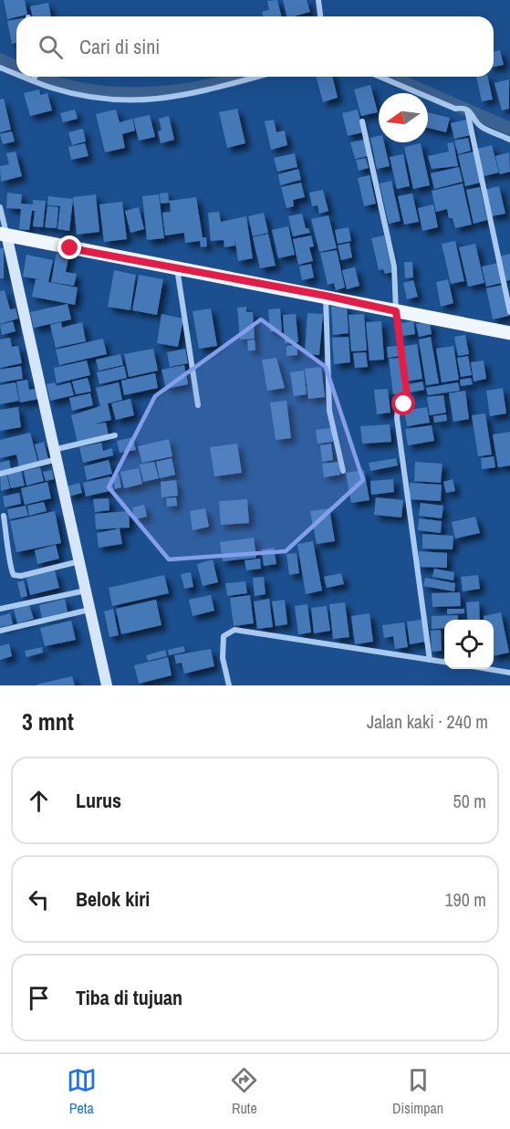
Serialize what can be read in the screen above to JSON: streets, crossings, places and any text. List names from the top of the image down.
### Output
{
  "north": "left",
  "page": {
    "search": "Cari di sini",
    "heading": ["3 mnt", "Jalan kaki · 240 m"],
    "list": [
      ["Lurus", "50 m"],
      ["Belok kiri", "190 m"],
      "Tiba di tujuan"
    ],
    "nav": ["Peta", "Rute", "Disimpan"]
  }
}
